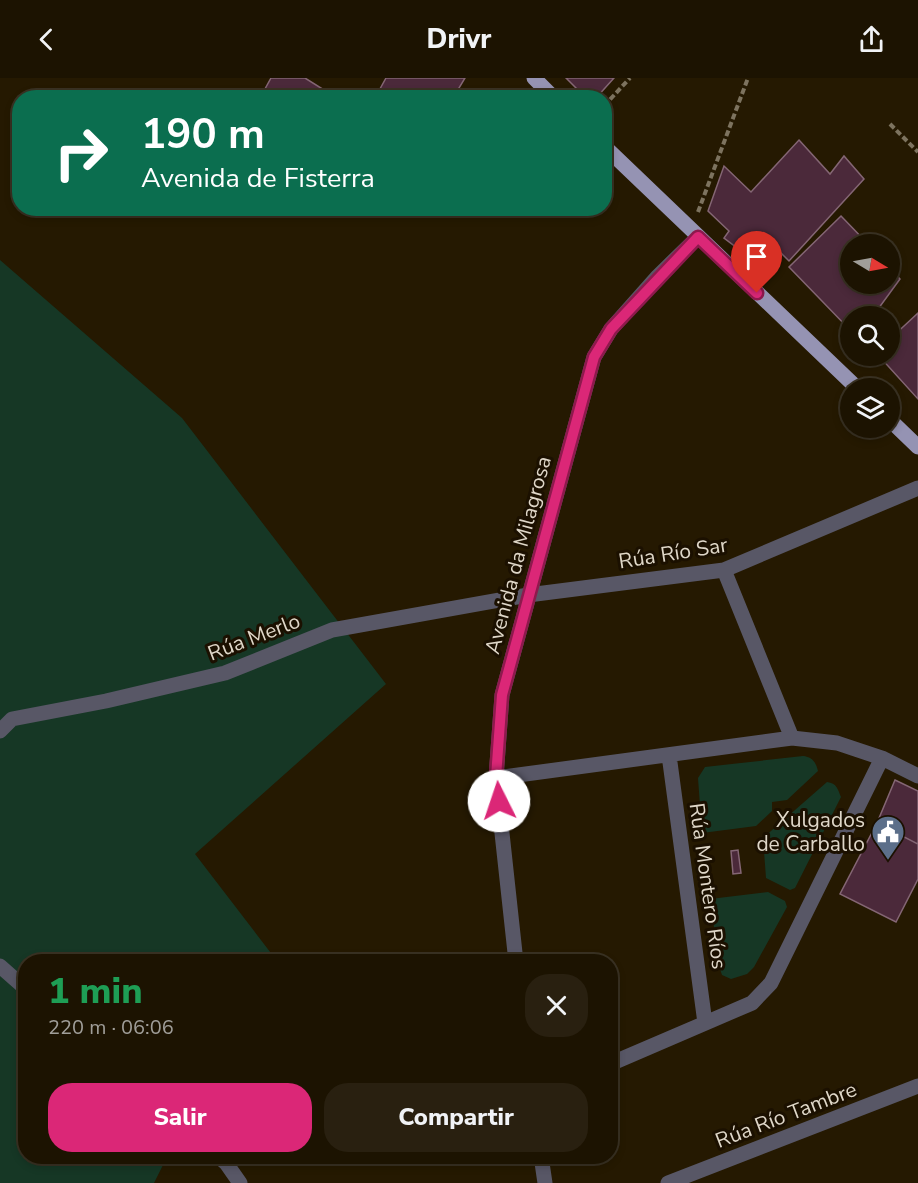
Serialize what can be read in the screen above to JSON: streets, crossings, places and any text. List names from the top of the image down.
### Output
{
  "streets": {
    "street": [
      "Rúa Río Sar",
      "Avenida da Milagrosa",
      "Rúa Merlo",
      "Rúa Montero Ríos",
      "Rúa Río Tambre"
    ]
  },
  "crossings": [
    ["Rúa Río Sar", "Avenida da Milagrosa"],
    ["Rúa Río Sar", "Rúa Merlo"],
    ["Avenida da Milagrosa", "Rúa Merlo"]
  ],
  "places": {
    "public building": ["Xulgados de Carballo"]
  },
  "north": "right",
  "page": {
    "header": "Drivr",
    "turn": ["190 m", "Avenida de Fisterra"],
    "heading": ["1 min", "220 m · 06:06"],
    "buttons": ["Salir", "Compartir"]
  }
}
